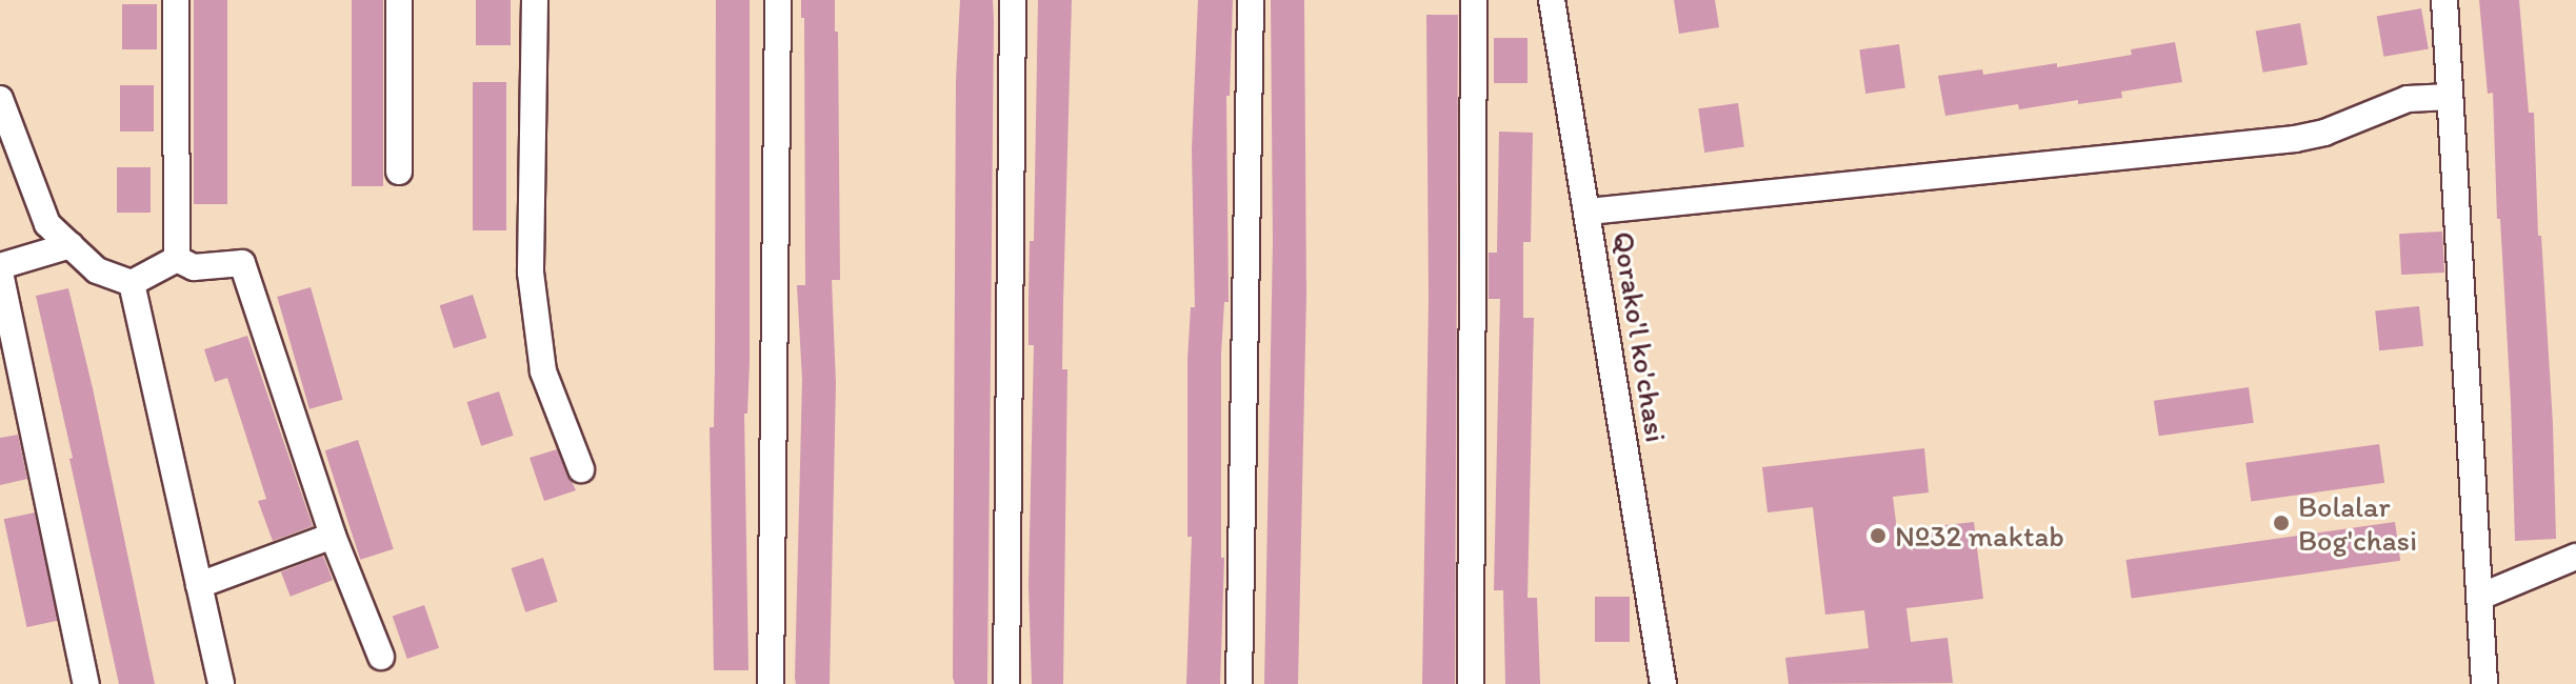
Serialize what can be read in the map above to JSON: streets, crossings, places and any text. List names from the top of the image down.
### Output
{
  "streets": {
    "street": ["Qorako'l ko'chasi"]
  },
  "places": ["Bolalar Bog'chasi", "№32 maktab"]
}
